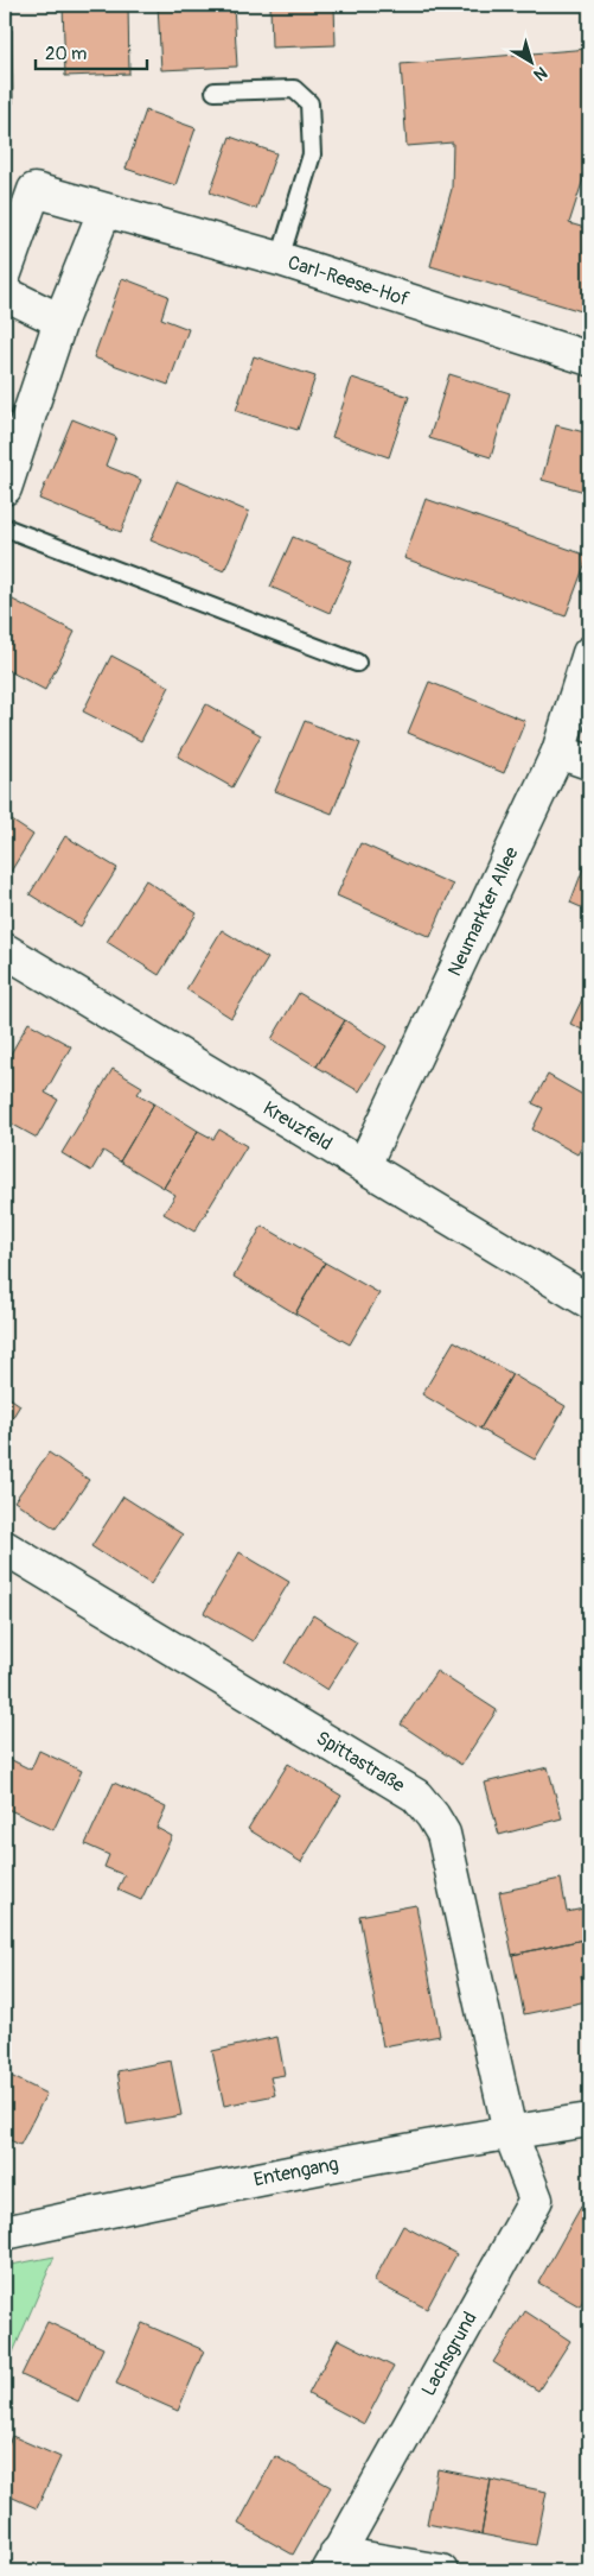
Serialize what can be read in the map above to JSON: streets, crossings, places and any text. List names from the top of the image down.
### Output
{
  "streets": {
    "street": [
      "Carl-Reese-Hof",
      "Neumarkter Allee",
      "Kreuzfeld",
      "Spittastraße",
      "Entengang",
      "Lachsgrund"
    ]
  },
  "crossings": [
    ["Neumarkter Allee", "Kreuzfeld"],
    ["Spittastraße", "Entengang"],
    ["Spittastraße", "Lachsgrund"],
    ["Entengang", "Lachsgrund"]
  ],
  "scale_bar": "20 m",
  "north": "bottom right"
}
